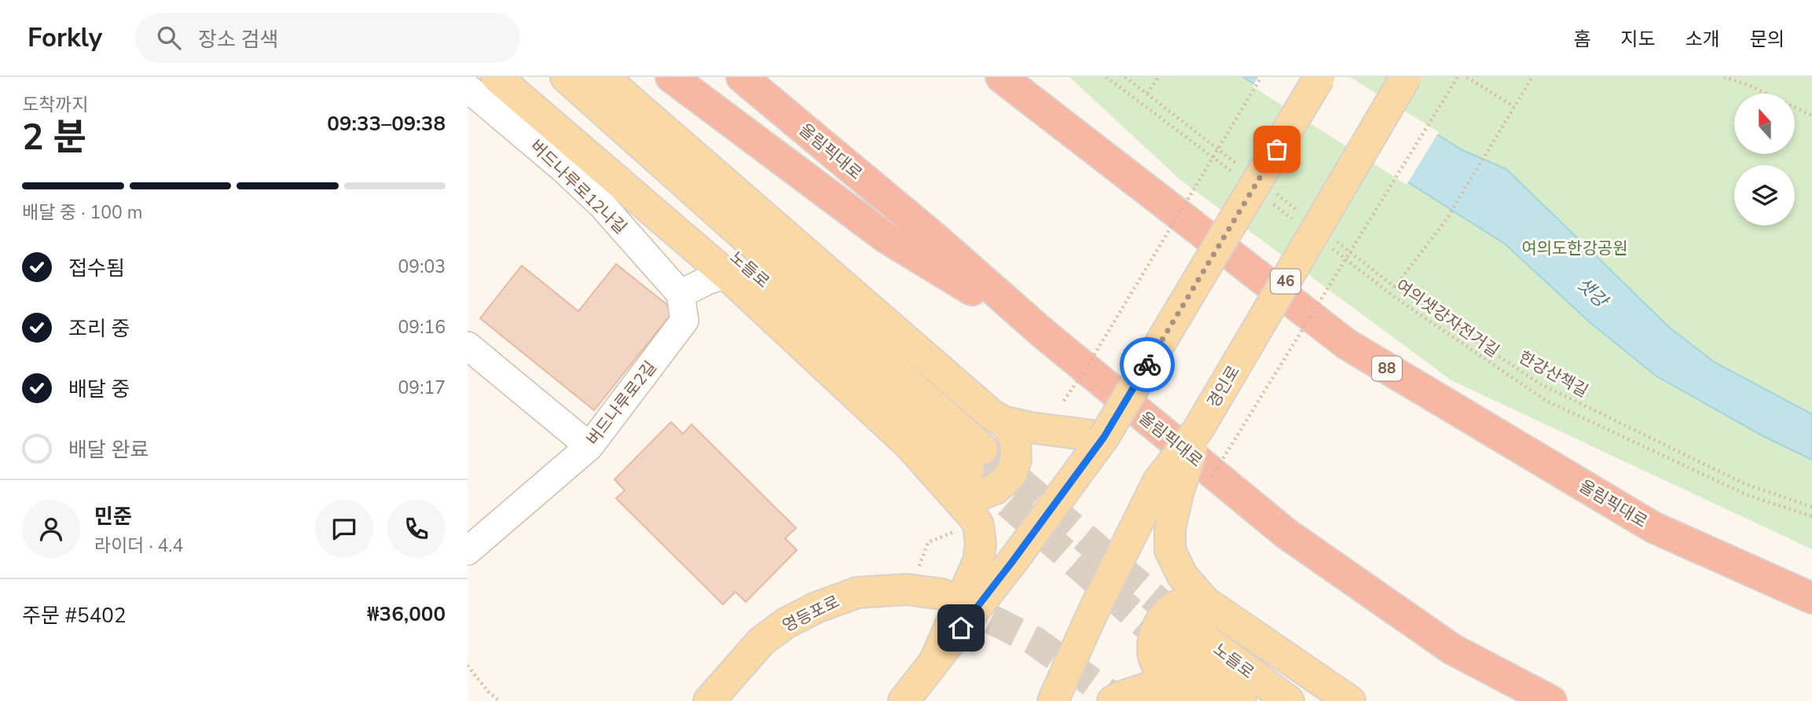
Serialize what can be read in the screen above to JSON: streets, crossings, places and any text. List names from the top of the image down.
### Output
{
  "streets": {
    "highway": ["올림픽대로", "88"],
    "main road": [
      "노들로",
      "46",
      "경인로",
      "영등포로"
    ],
    "street": ["버드나루로12나길", "버드나루로2길"],
    "path": ["여의샛강자전거길", "한강산책길"]
  },
  "crossings": [
    ["버드나루로12나길", "버드나루로2길"]
  ],
  "water": ["샛강"],
  "parks": ["여의도한강공원"],
  "north": "top",
  "page": {
    "header": "Forkly",
    "search": "장소 검색",
    "nav": [
      "홈",
      "지도",
      "소개",
      "문의"
    ],
    "heading": ["2 분", "도착까지", "09:33–09:38"],
    "panel": [
      "민준",
      "라이더 · 4.4",
      "주문 #5402",
      "₩36,000"
    ],
    "bar": "배달 중 · 100 m",
    "list": [
      ["접수됨", "09:03"],
      ["조리 중", "09:16"],
      ["배달 중", "09:17"],
      "배달 완료"
    ]
  }
}
